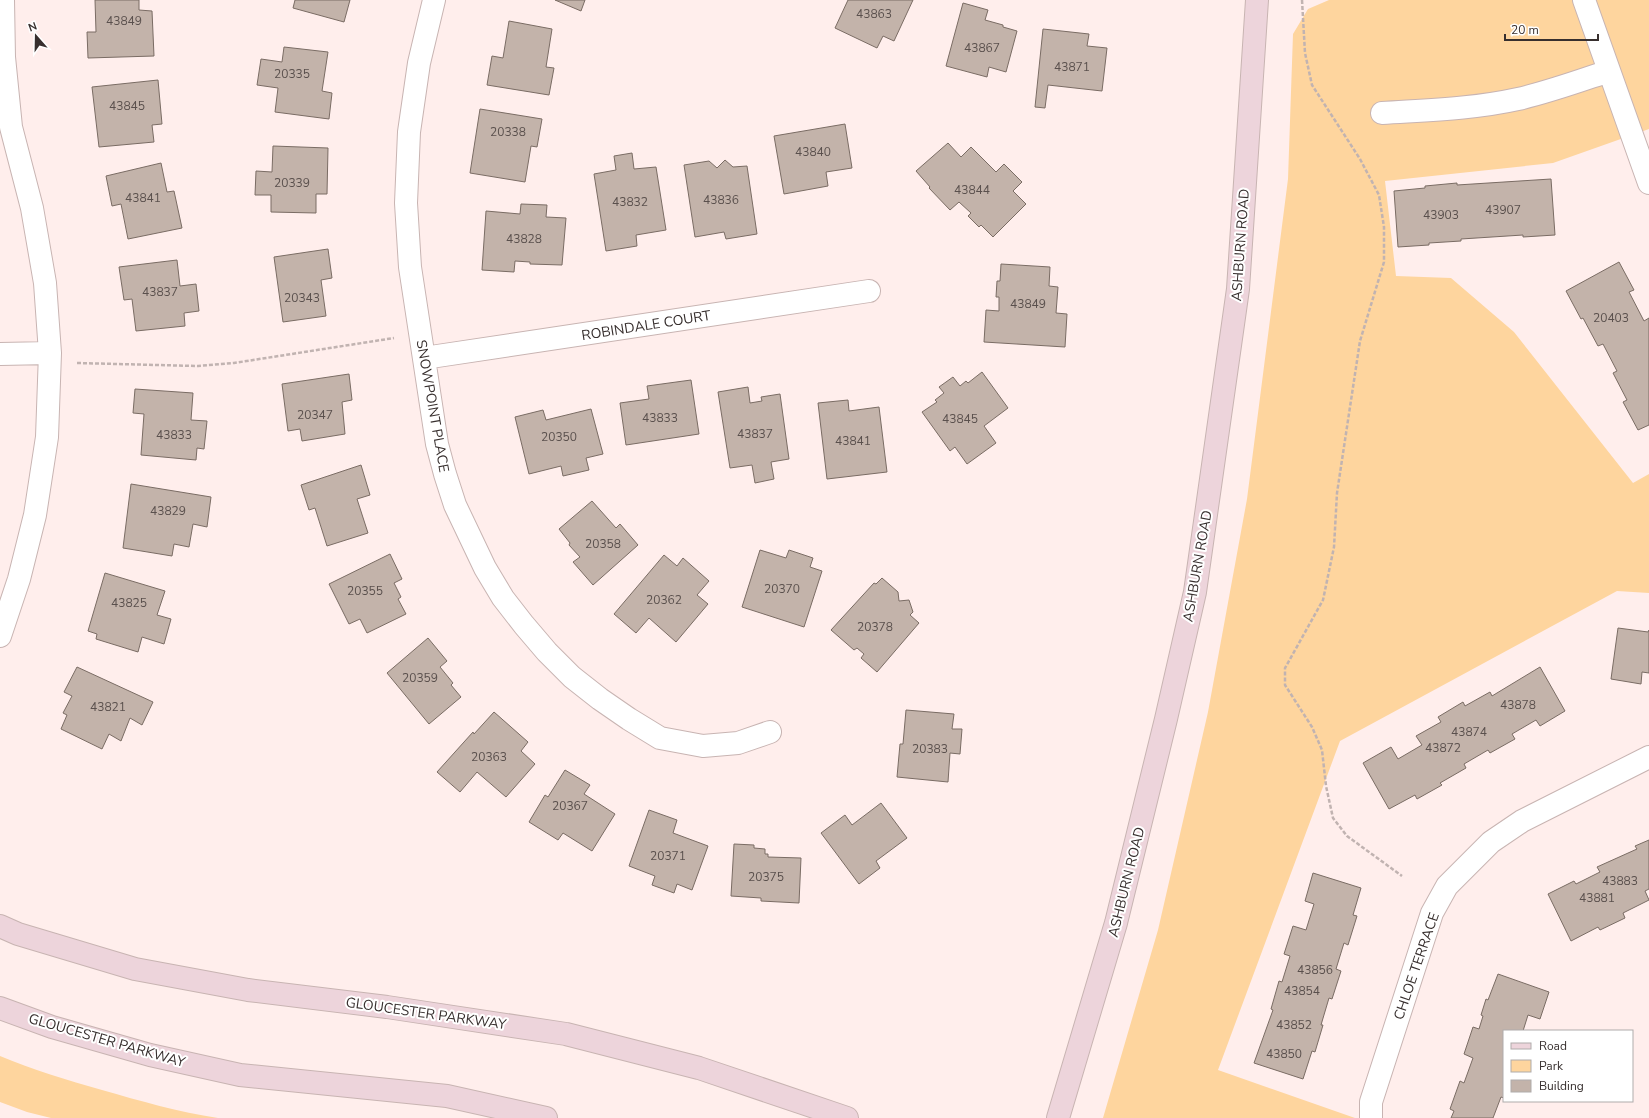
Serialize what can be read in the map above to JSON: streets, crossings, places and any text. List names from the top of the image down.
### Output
{
  "streets": {
    "main road": ["ASHBURN ROAD", "GLOUCESTER PARKWAY"],
    "street": ["ROBINDALE COURT", "SNOWPOINT PLACE", "CHLOE TERRACE"]
  },
  "crossings": [
    ["ROBINDALE COURT", "SNOWPOINT PLACE"]
  ],
  "house_numbers": [
    "43863",
    "43849",
    "43867",
    "43871",
    "20335",
    "43845",
    "20338",
    "43840",
    "20339",
    "43844",
    "43841",
    "43836",
    "43832",
    "43907",
    "43903",
    "43828",
    "43837",
    "20343",
    "43849",
    "20403",
    "20347",
    "43833",
    "43845",
    "43837",
    "43833",
    "20350",
    "43841",
    "43829",
    "20358",
    "20370",
    "20355",
    "20362",
    "43825",
    "20378",
    "20359",
    "43878",
    "43821",
    "43874",
    "43872",
    "20383",
    "20363",
    "20367",
    "20371",
    "20375",
    "43883",
    "43881",
    "43856",
    "43854",
    "43852",
    "43850"
  ],
  "legend": ["Road", "Park", "Building"],
  "scale_bar": "20 m",
  "north": "top"
}
